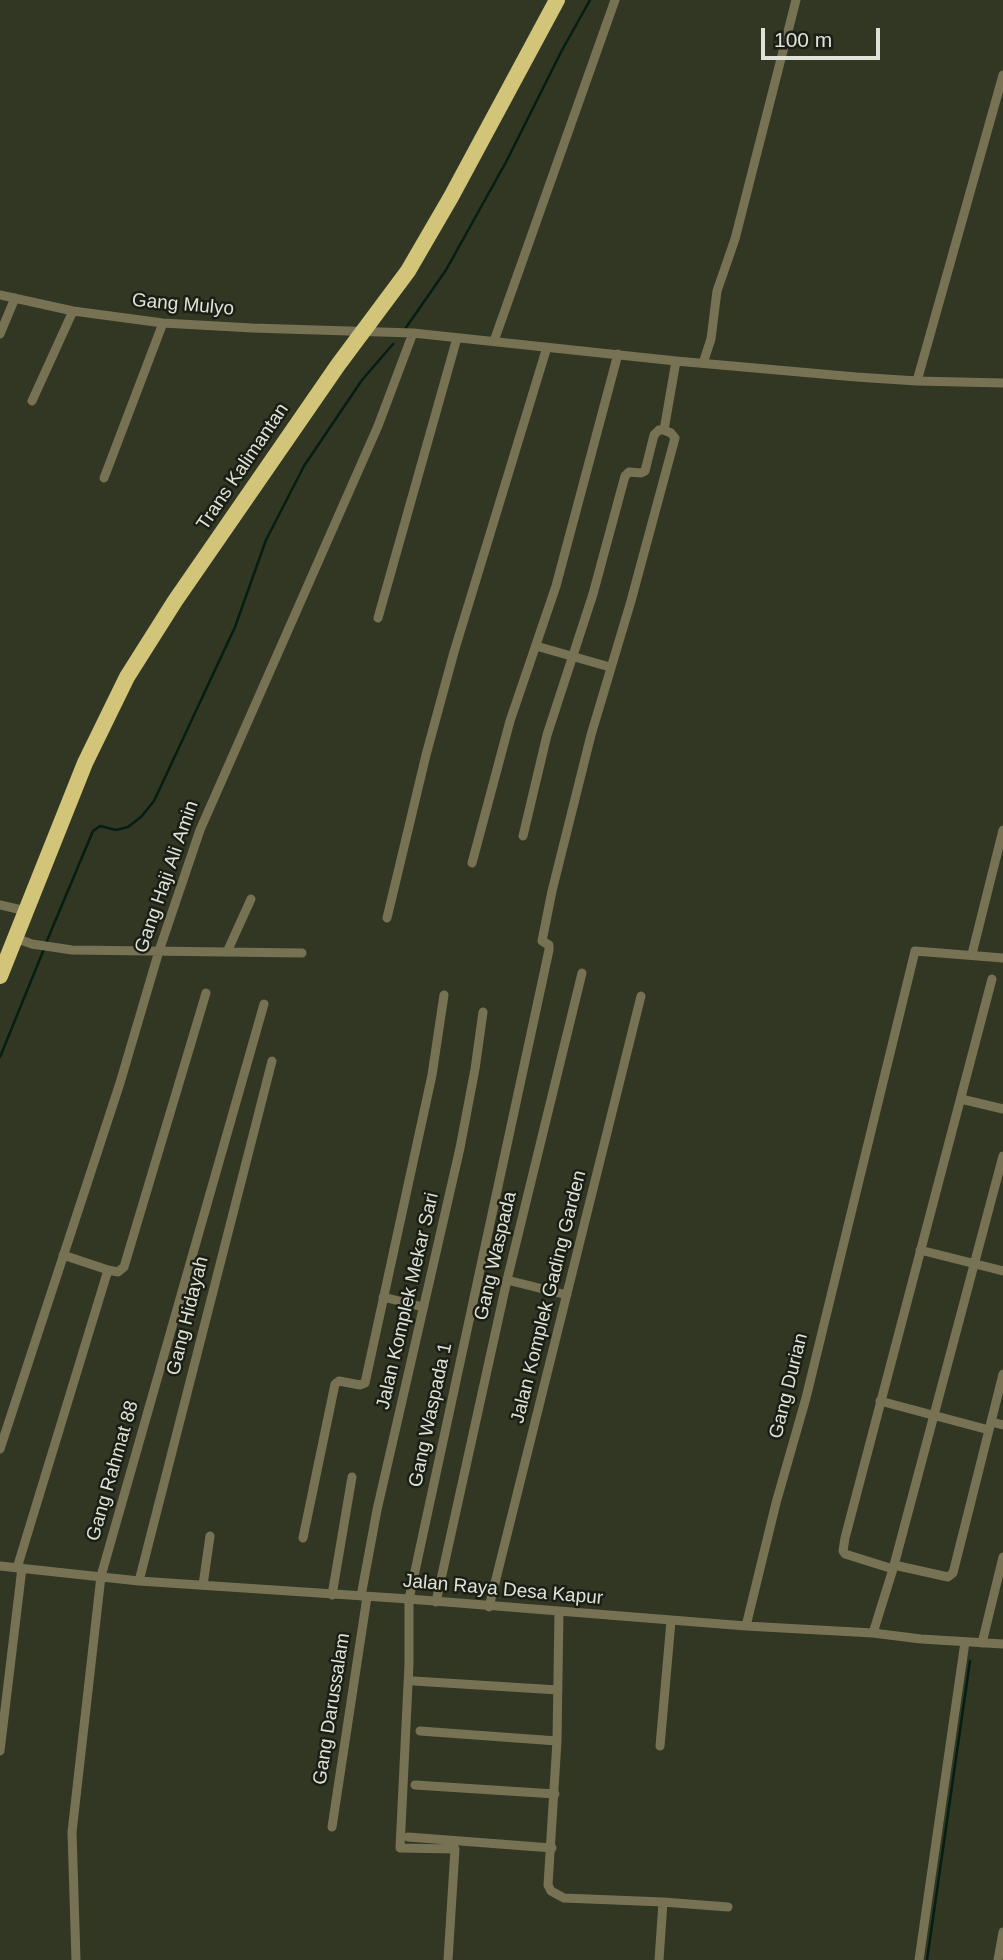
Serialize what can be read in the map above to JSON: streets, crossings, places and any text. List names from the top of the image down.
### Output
{
  "streets": {
    "highway": ["Trans Kalimantan"],
    "street": [
      "Gang Mulyo",
      "Gang Haji Ali Amin",
      "Gang Waspada",
      "Jalan Komplek Gading Garden",
      "Jalan Komplek Mekar Sari",
      "Gang Hidayah",
      "Gang Durian",
      "Gang Waspada 1",
      "Gang Rahmat 88",
      "Jalan Raya Desa Kapur",
      "Gang Darussalam"
    ]
  },
  "crossings": [
    ["Gang Mulyo", "Trans Kalimantan"],
    ["Gang Mulyo", "Gang Haji Ali Amin"],
    ["Gang Waspada", "Jalan Raya Desa Kapur"],
    ["Jalan Komplek Gading Garden", "Jalan Raya Desa Kapur"],
    ["Jalan Komplek Mekar Sari", "Jalan Raya Desa Kapur"],
    ["Jalan Komplek Mekar Sari", "Gang Darussalam"],
    ["Gang Hidayah", "Jalan Raya Desa Kapur"],
    ["Gang Durian", "Jalan Raya Desa Kapur"],
    ["Gang Waspada 1", "Jalan Raya Desa Kapur"],
    ["Gang Rahmat 88", "Jalan Raya Desa Kapur"],
    ["Jalan Raya Desa Kapur", "Gang Darussalam"]
  ],
  "scale_bar": "100 m"
}
